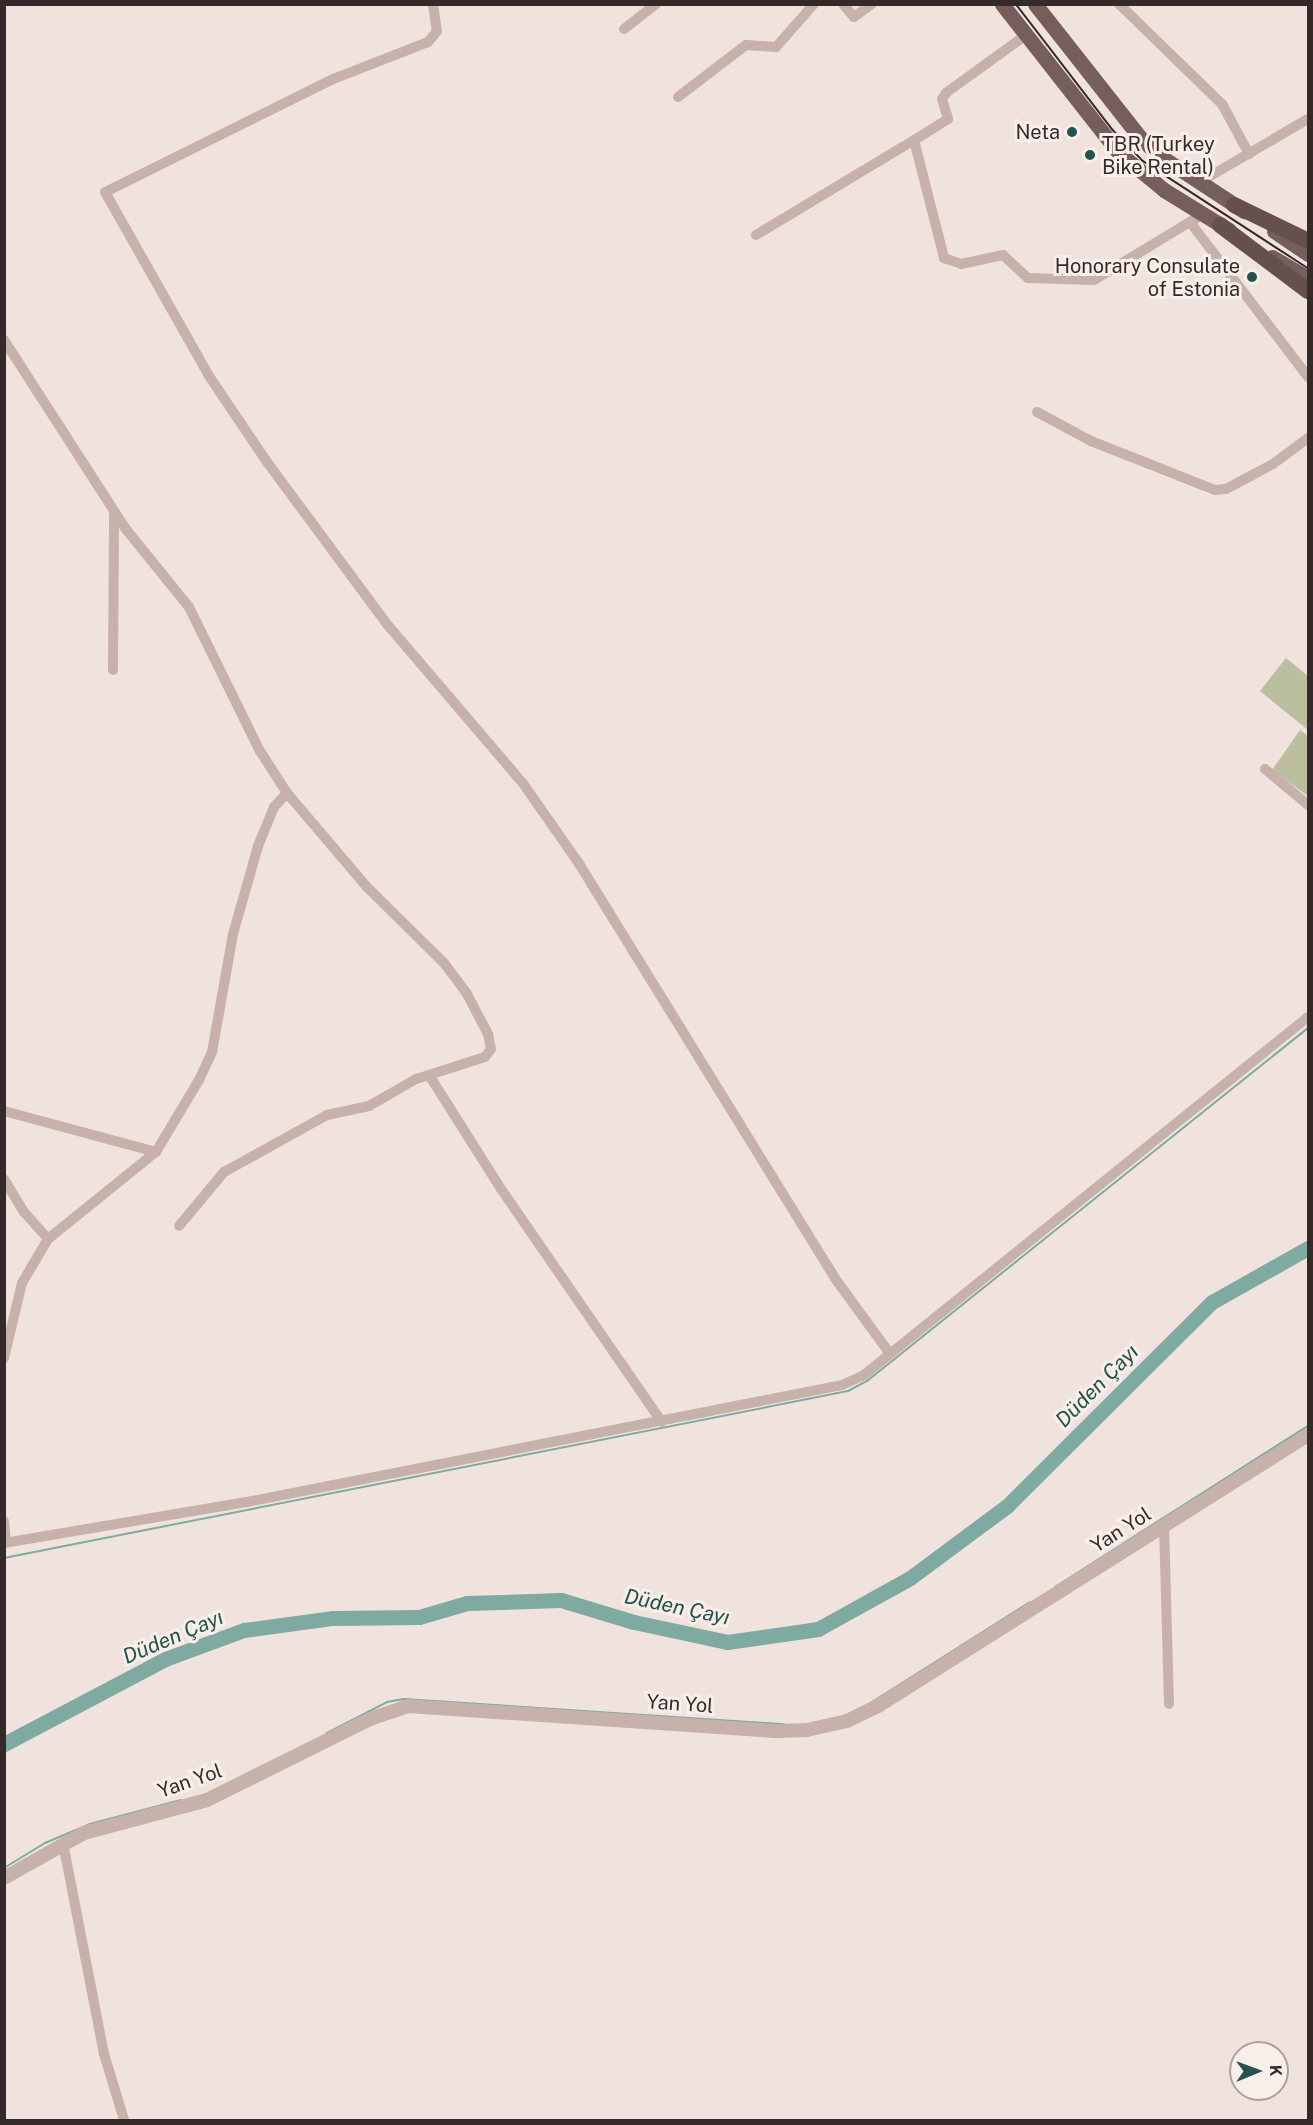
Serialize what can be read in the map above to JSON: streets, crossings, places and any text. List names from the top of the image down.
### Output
{
  "streets": {
    "street": ["Yan Yol"]
  },
  "water": ["Düden Çayı"],
  "places": ["Neta", "TBR (Turkey Bike Rental)", "Honorary Consulate of Estonia"],
  "north": "right"
}
